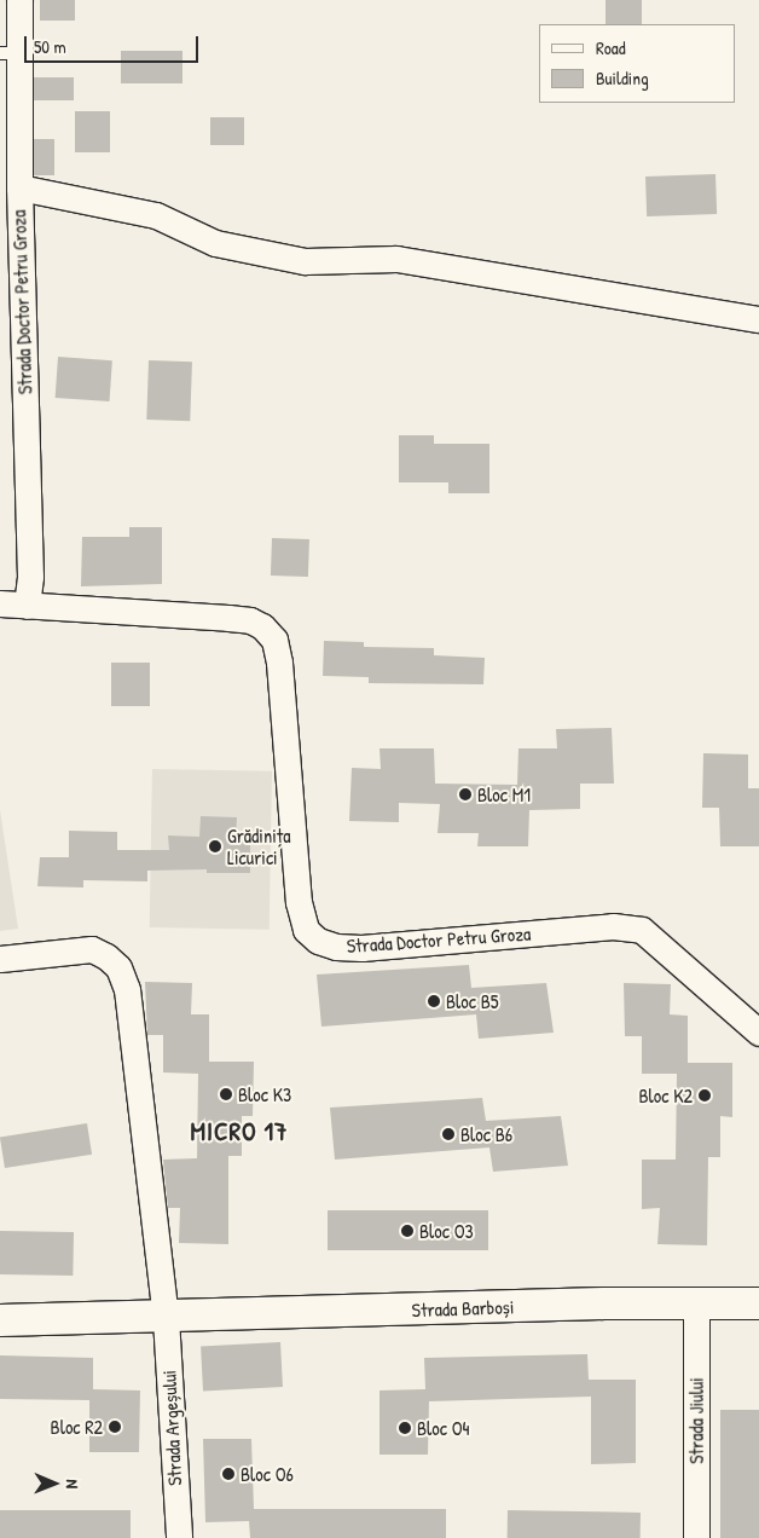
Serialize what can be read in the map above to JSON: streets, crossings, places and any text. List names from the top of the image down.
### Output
{
  "streets": {
    "street": [
      "Strada Doctor Petru Groza",
      "Strada Barboși",
      "Strada Jiului",
      "Strada Argeșului"
    ]
  },
  "crossings": [
    ["Strada Barboși", "Strada Jiului"],
    ["Strada Barboși", "Strada Argeșului"]
  ],
  "districts": ["MICRO 17"],
  "places": [
    "Bloc M1",
    "Grădinița Licurici",
    "Bloc B5",
    "Bloc K3",
    "Bloc K2",
    "Bloc B6",
    "Bloc O3",
    "Bloc R2",
    "Bloc O4",
    "Bloc O6"
  ],
  "legend": ["Road", "Building"],
  "scale_bar": "50 m",
  "north": "right"
}
